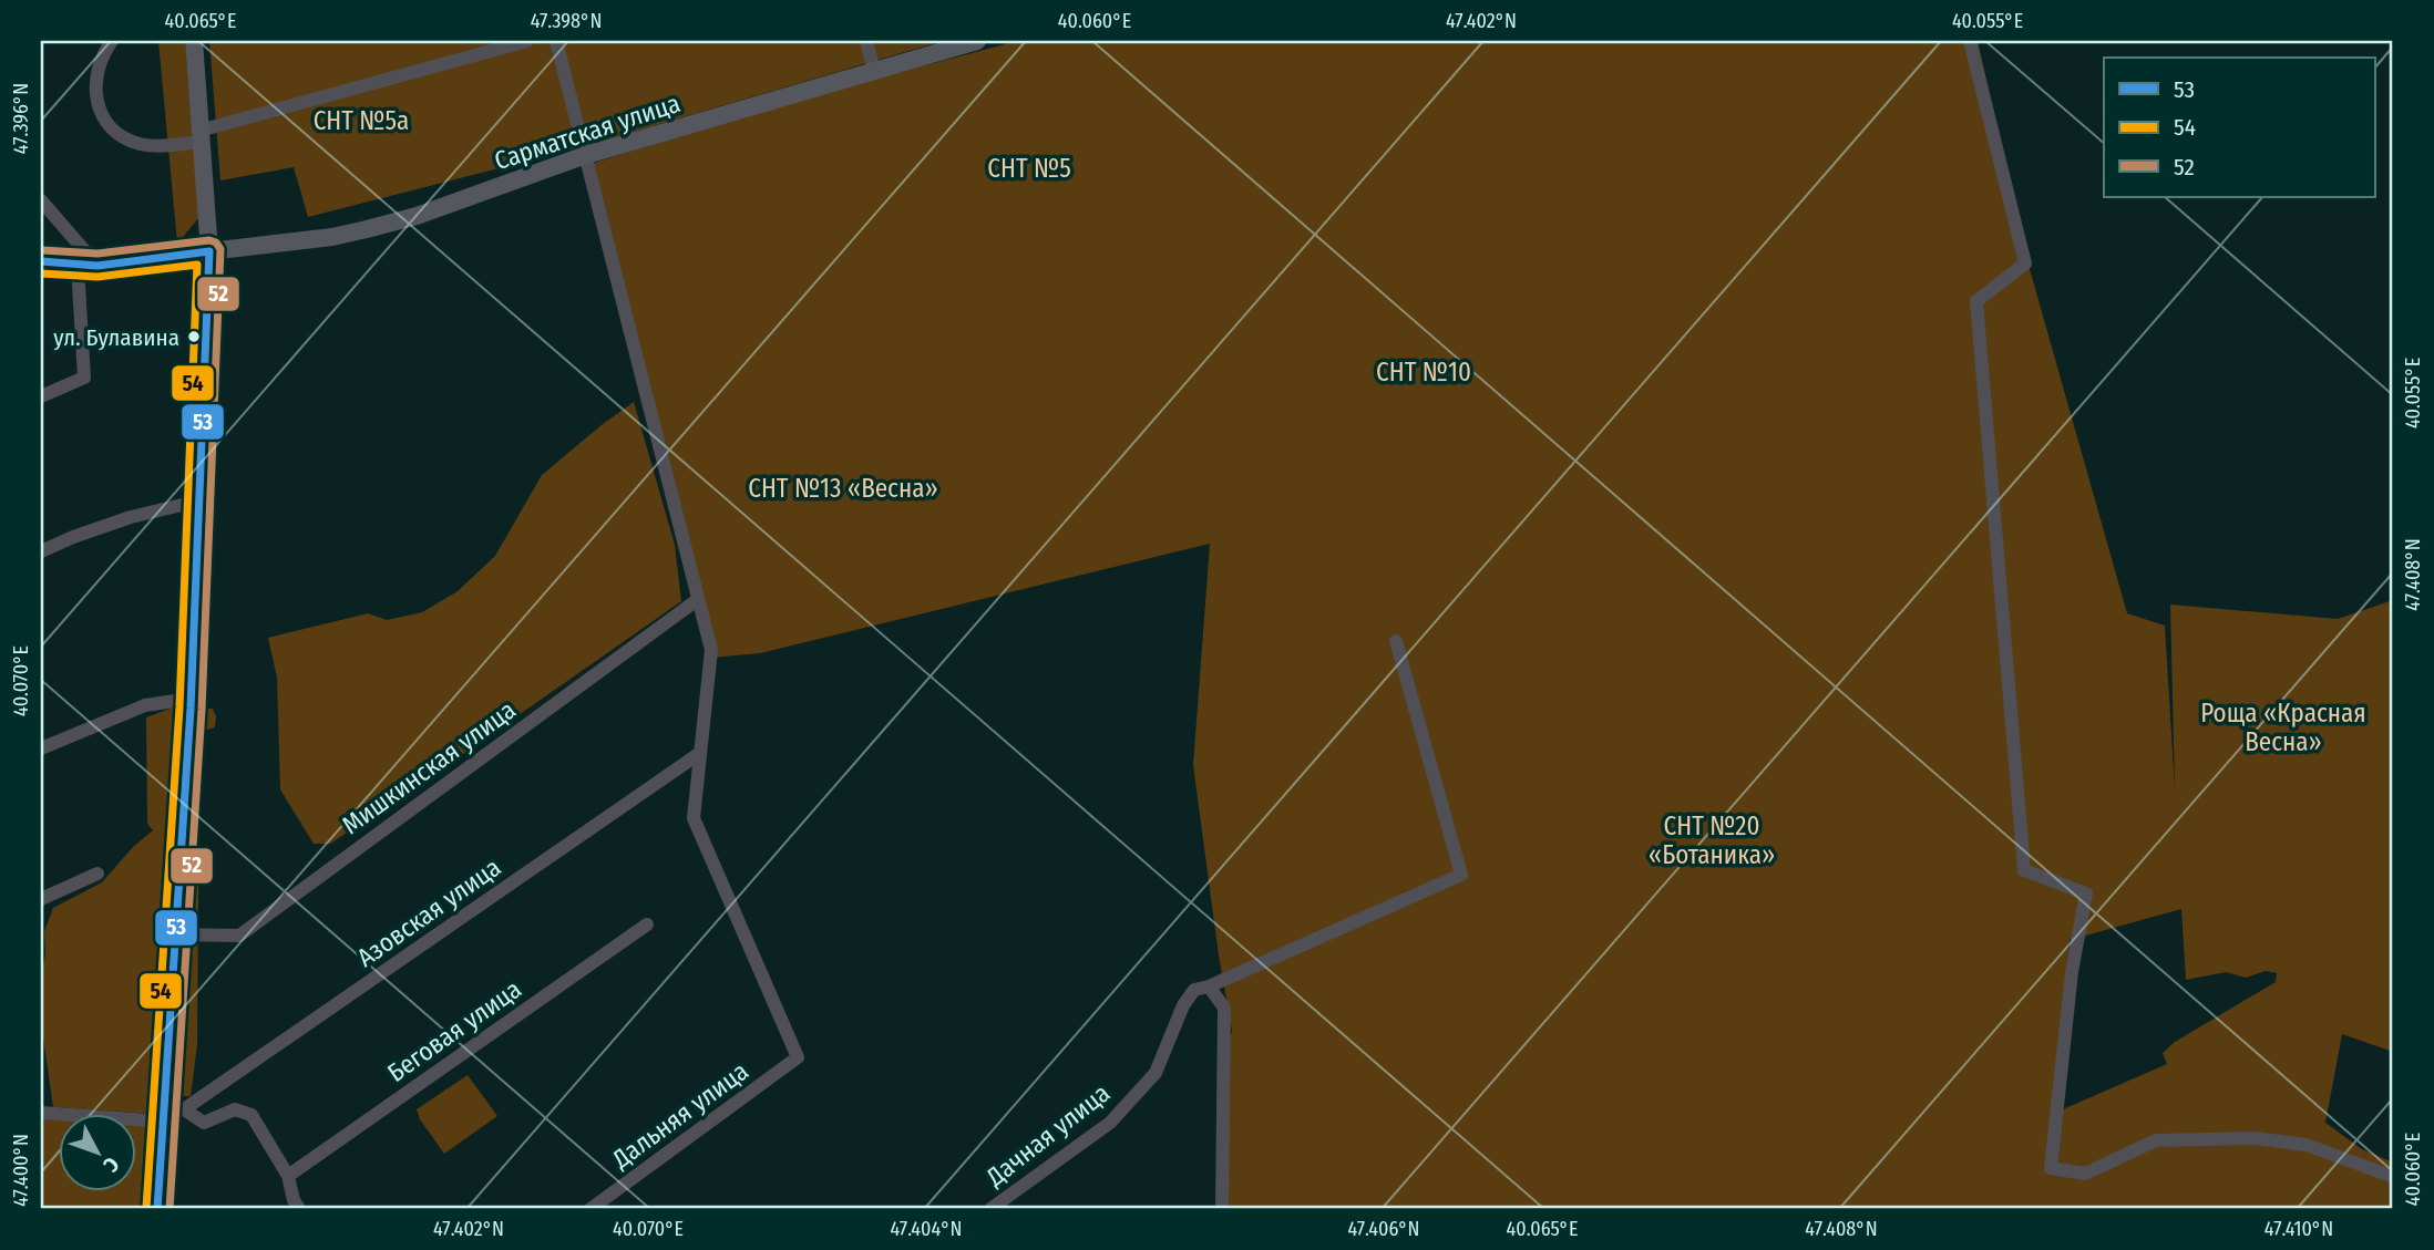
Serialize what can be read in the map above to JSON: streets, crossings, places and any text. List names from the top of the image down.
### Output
{
  "streets": {
    "main road": ["Сарматская улица"],
    "street": [
      "Мишкинская улица",
      "Азовская улица",
      "Беговая улица",
      "Дальняя улица",
      "Дачная улица"
    ]
  },
  "crossings": [
    ["Азовская улица", "Дальняя улица"]
  ],
  "parks": [
    "СНТ №5а",
    "СНТ №5",
    "СНТ №10",
    "СНТ №13 «Весна»",
    "Роща «Красная Весна»",
    "СНТ №20 «Ботаника»"
  ],
  "places": ["ул. Булавина"],
  "lines": ["transit line 52", "transit line 53", "transit line 54"],
  "legend": ["53", "54", "52"],
  "north": "bottom right",
  "coordinates": [
    "40.065°E",
    "47.398°N",
    "40.060°E",
    "47.402°N",
    "40.055°E",
    "47.396°N",
    "47.408°N",
    "40.070°E",
    "47.400°N",
    "47.404°N",
    "47.406°N",
    "47.410°N"
  ]
}
